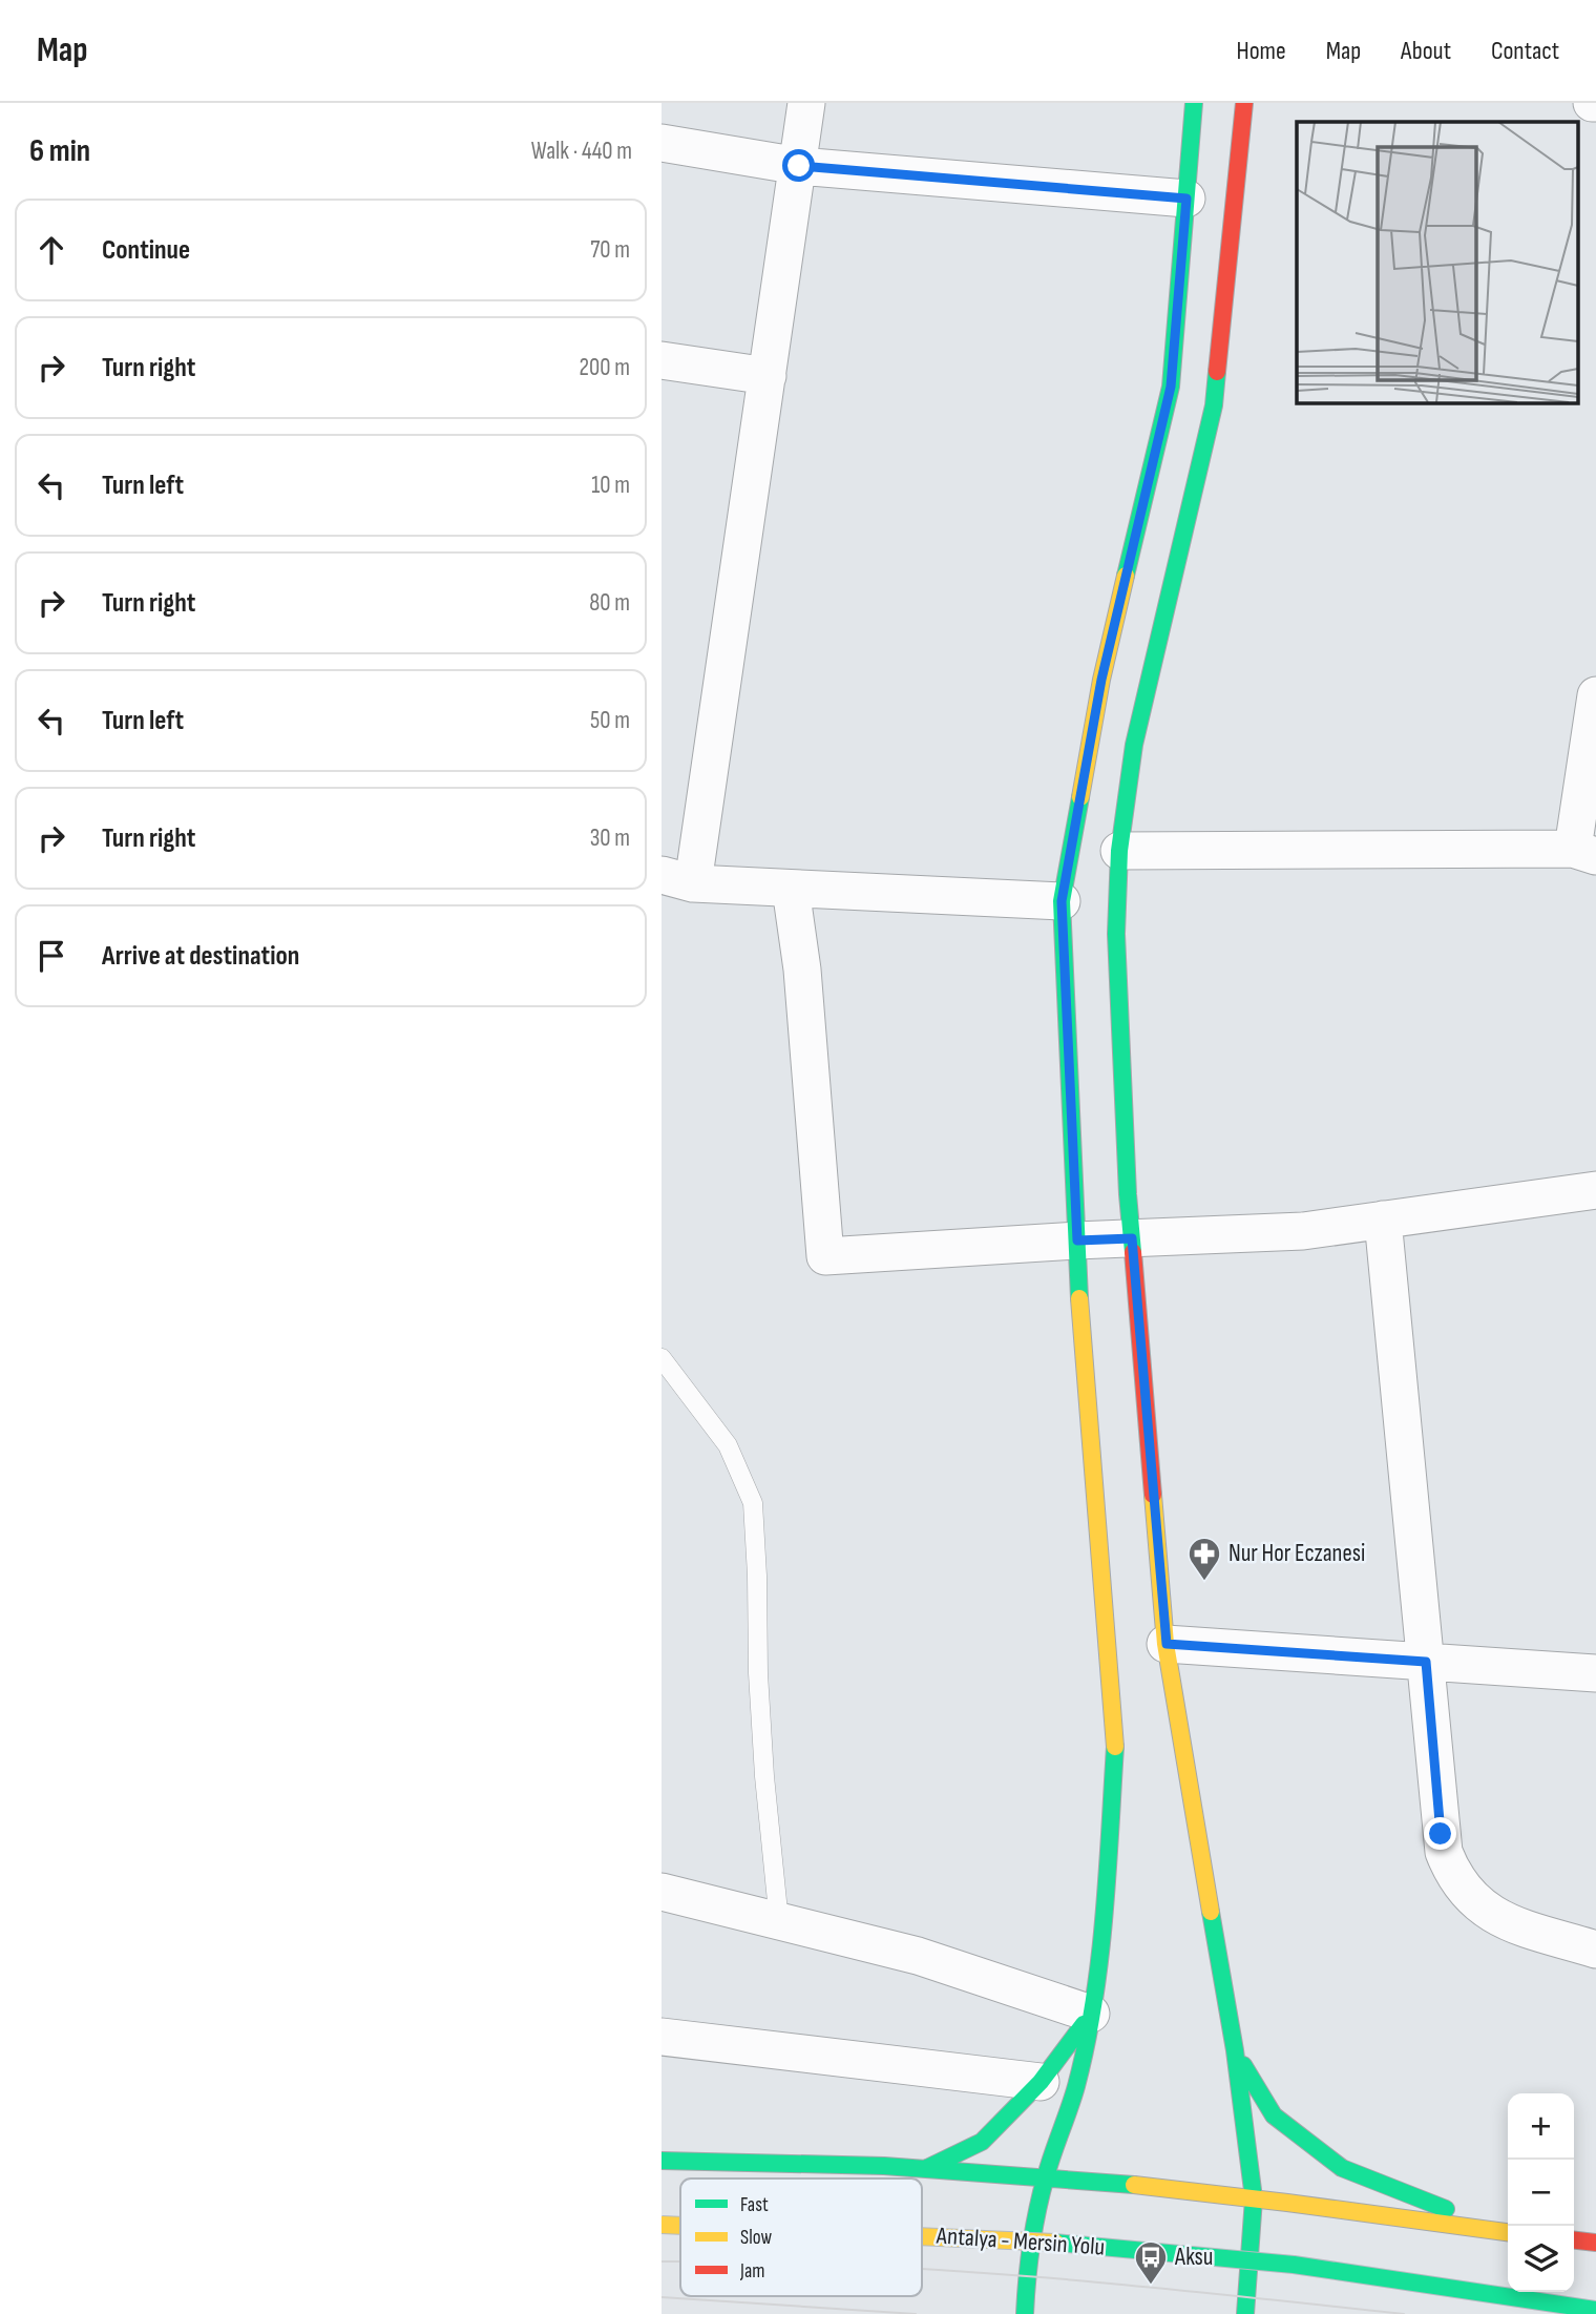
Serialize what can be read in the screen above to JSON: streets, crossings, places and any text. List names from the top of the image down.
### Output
{
  "streets": {
    "main road": ["Antalya - Mersin Yolu"]
  },
  "places": {
    "pharmacy": ["Nur Hor Eczanesi"],
    "bus stop": ["Aksu"]
  },
  "legend": ["Fast", "Slow", "Jam"],
  "page": {
    "header": "Map",
    "nav": [
      "Home",
      "Map",
      "About",
      "Contact"
    ],
    "heading": ["6 min", "Walk · 440 m"],
    "list": [
      ["Continue", "70 m"],
      ["Turn right", "200 m"],
      ["Turn left", "10 m"],
      ["Turn right", "80 m"],
      ["Turn left", "50 m"],
      ["Turn right", "30 m"],
      "Arrive at destination"
    ],
    "map_buttons": ["+", "−"]
  }
}
